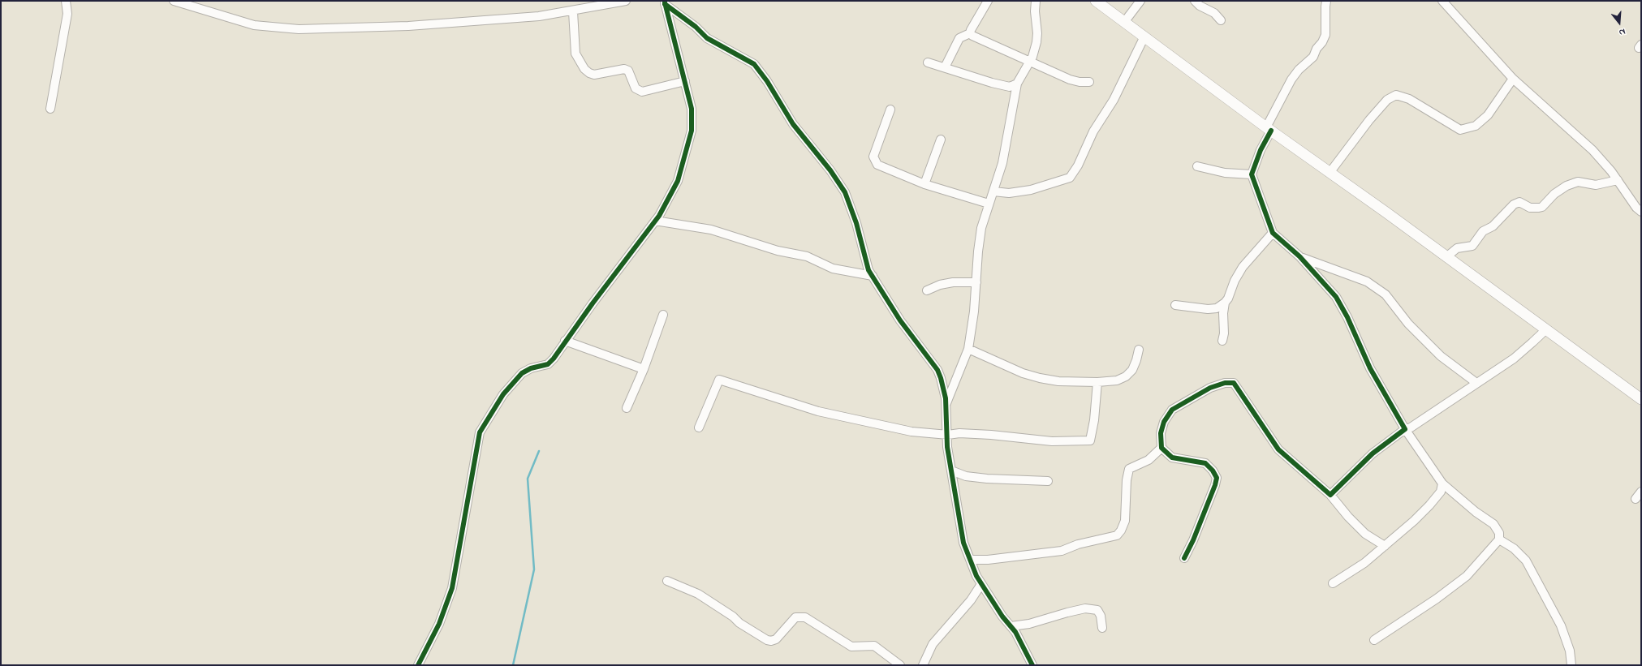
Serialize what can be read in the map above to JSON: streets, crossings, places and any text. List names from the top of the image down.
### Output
{
  "north": "bottom"
}
